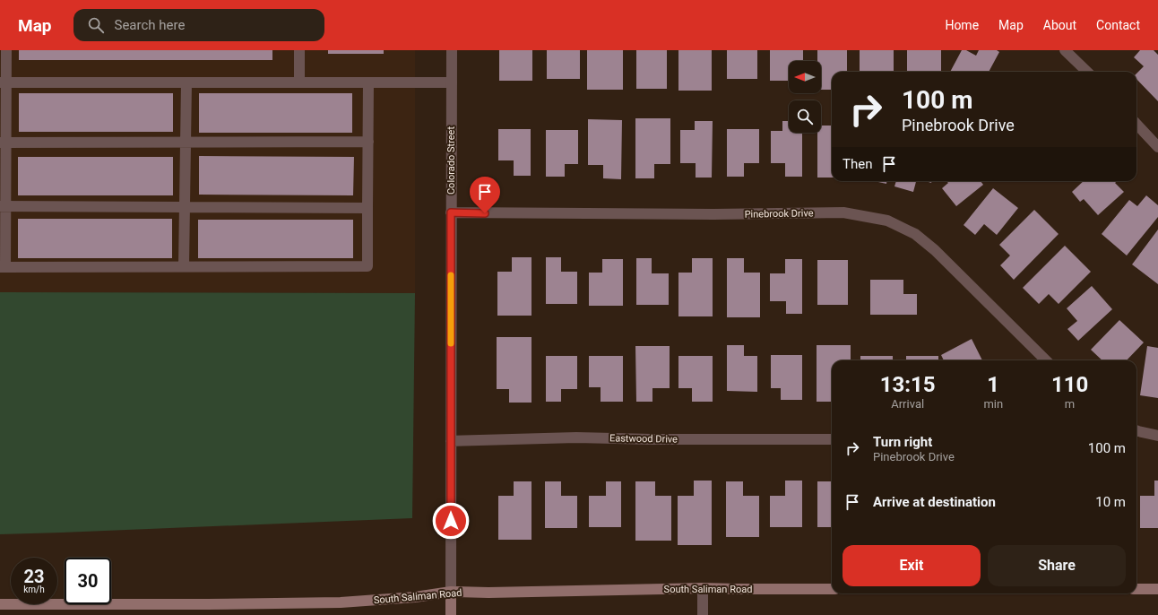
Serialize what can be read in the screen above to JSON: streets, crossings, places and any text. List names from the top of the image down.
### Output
{
  "streets": {
    "street": [
      "Colorado Street",
      "Pinebrook Drive",
      "Eastwood Drive",
      "South Saliman Road"
    ]
  },
  "crossings": [
    ["Colorado Street", "Pinebrook Drive"],
    ["Colorado Street", "Eastwood Drive"],
    ["Colorado Street", "South Saliman Road"]
  ],
  "north": "left",
  "page": {
    "header": "Map",
    "search": "Search here",
    "nav": [
      "Home",
      "Map",
      "About",
      "Contact"
    ],
    "turn": ["100 m", "Pinebrook Drive"],
    "then": "Then",
    "eta": [
      "13:15",
      "Arrival",
      "1",
      "min",
      "110",
      "m"
    ],
    "list": [
      {
        "name": "Turn right",
        "note": "Pinebrook Drive",
        "value": "100 m"
      },
      {
        "name": "Arrive at destination",
        "value": "10 m"
      }
    ],
    "buttons": ["Exit", "Share"],
    "speed": "23 km/h",
    "limit": "30"
  }
}
